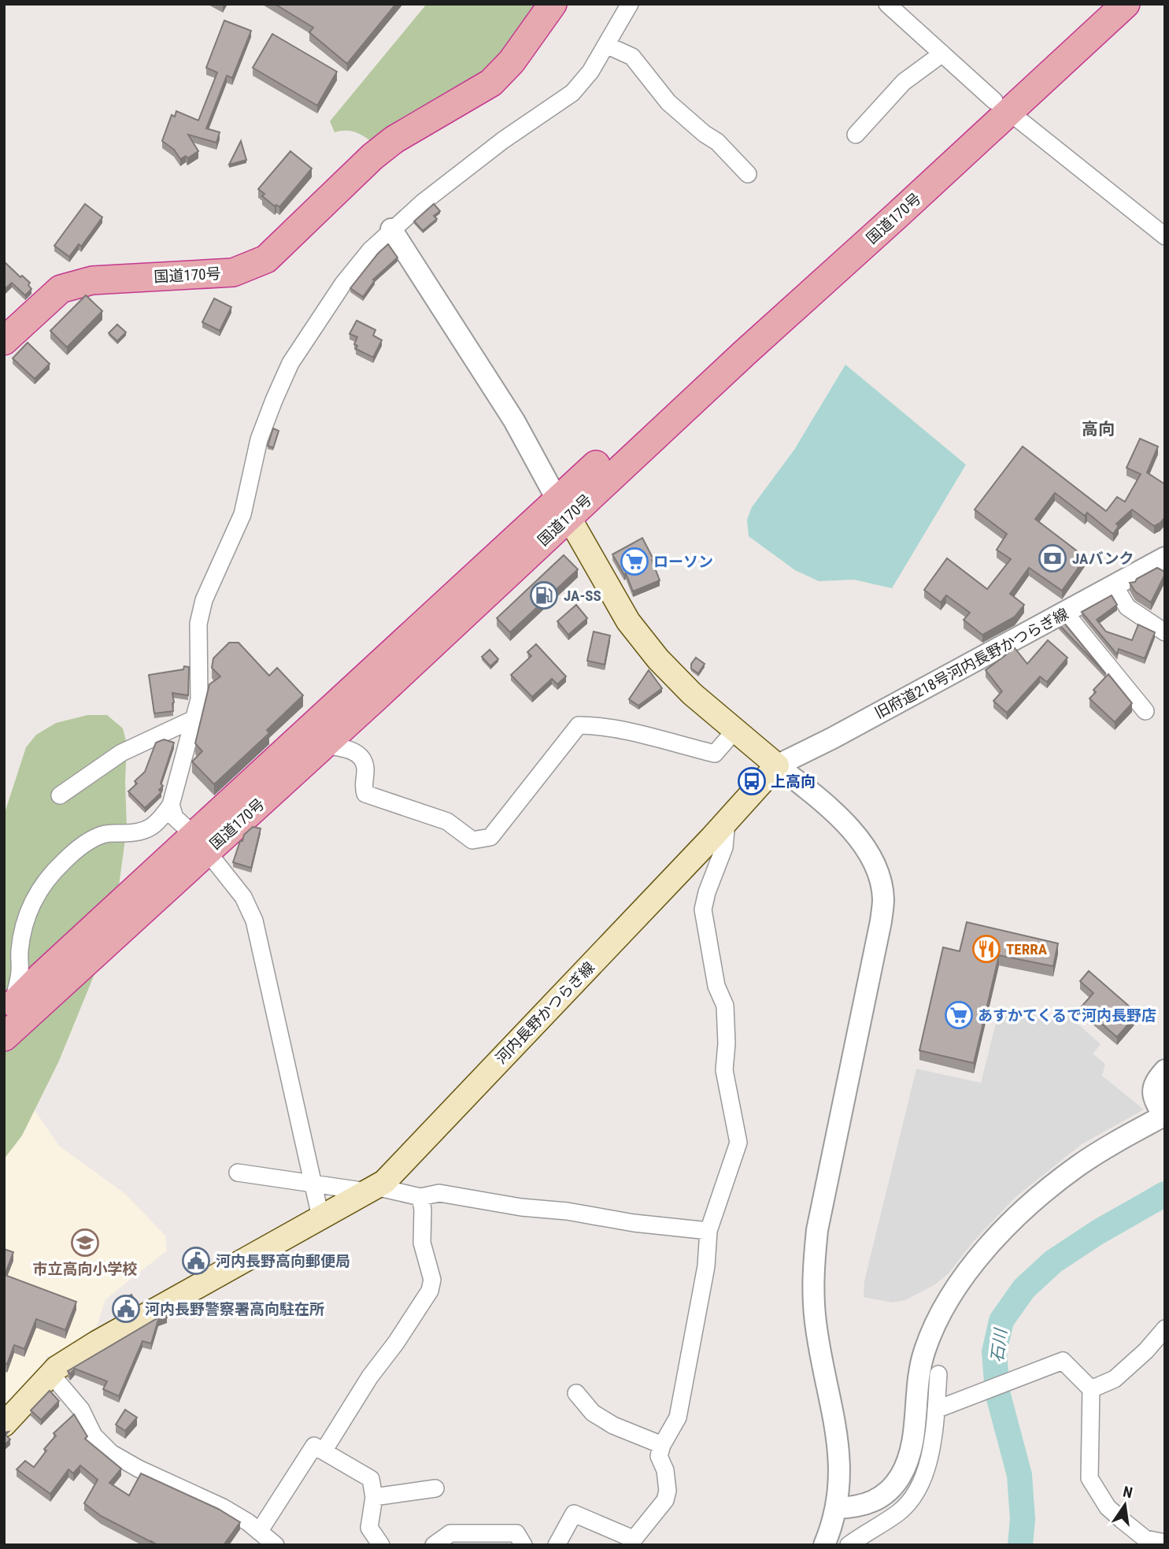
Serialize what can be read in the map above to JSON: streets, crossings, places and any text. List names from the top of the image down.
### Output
{
  "streets": {
    "highway": ["国道170号"],
    "main road": ["河内長野かつらぎ線"],
    "street": ["旧府道218号河内長野かつらぎ線"]
  },
  "crossings": [
    ["旧府道218号河内長野かつらぎ線", "河内長野かつらぎ線"]
  ],
  "districts": ["高向"],
  "water": ["石川"],
  "places": {
    "bank": ["JAバンク"],
    "supermarket": ["ローソン", "あすかてくるで河内長野店"],
    "fuel station": ["JA-SS"],
    "bus stop": ["上高向"],
    "restaurant": ["TERRA"],
    "school or university": ["市立高向小学校"],
    "public building": ["河内長野高向郵便局", "河内長野警察署高向駐在所"]
  },
  "north": "top"
}
